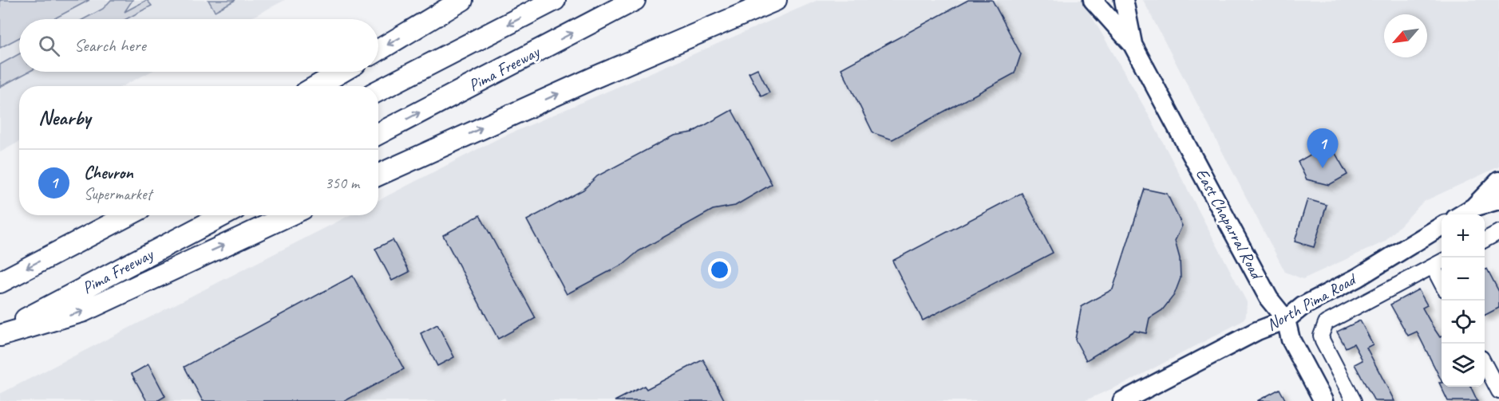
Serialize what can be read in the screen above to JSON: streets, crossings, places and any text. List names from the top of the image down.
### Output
{
  "streets": {
    "highway": ["Pima Freeway"],
    "main road": ["East Chaparral Road", "North Pima Road"]
  },
  "crossings": [
    ["East Chaparral Road", "North Pima Road"]
  ],
  "north": "bottom left",
  "page": {
    "search": "Search here",
    "heading": "Nearby",
    "pins": "1",
    "list": [
      {
        "mark": "1",
        "name": "Chevron",
        "note": "Supermarket",
        "value": "350 m"
      }
    ],
    "map_buttons": ["+", "−"]
  }
}
